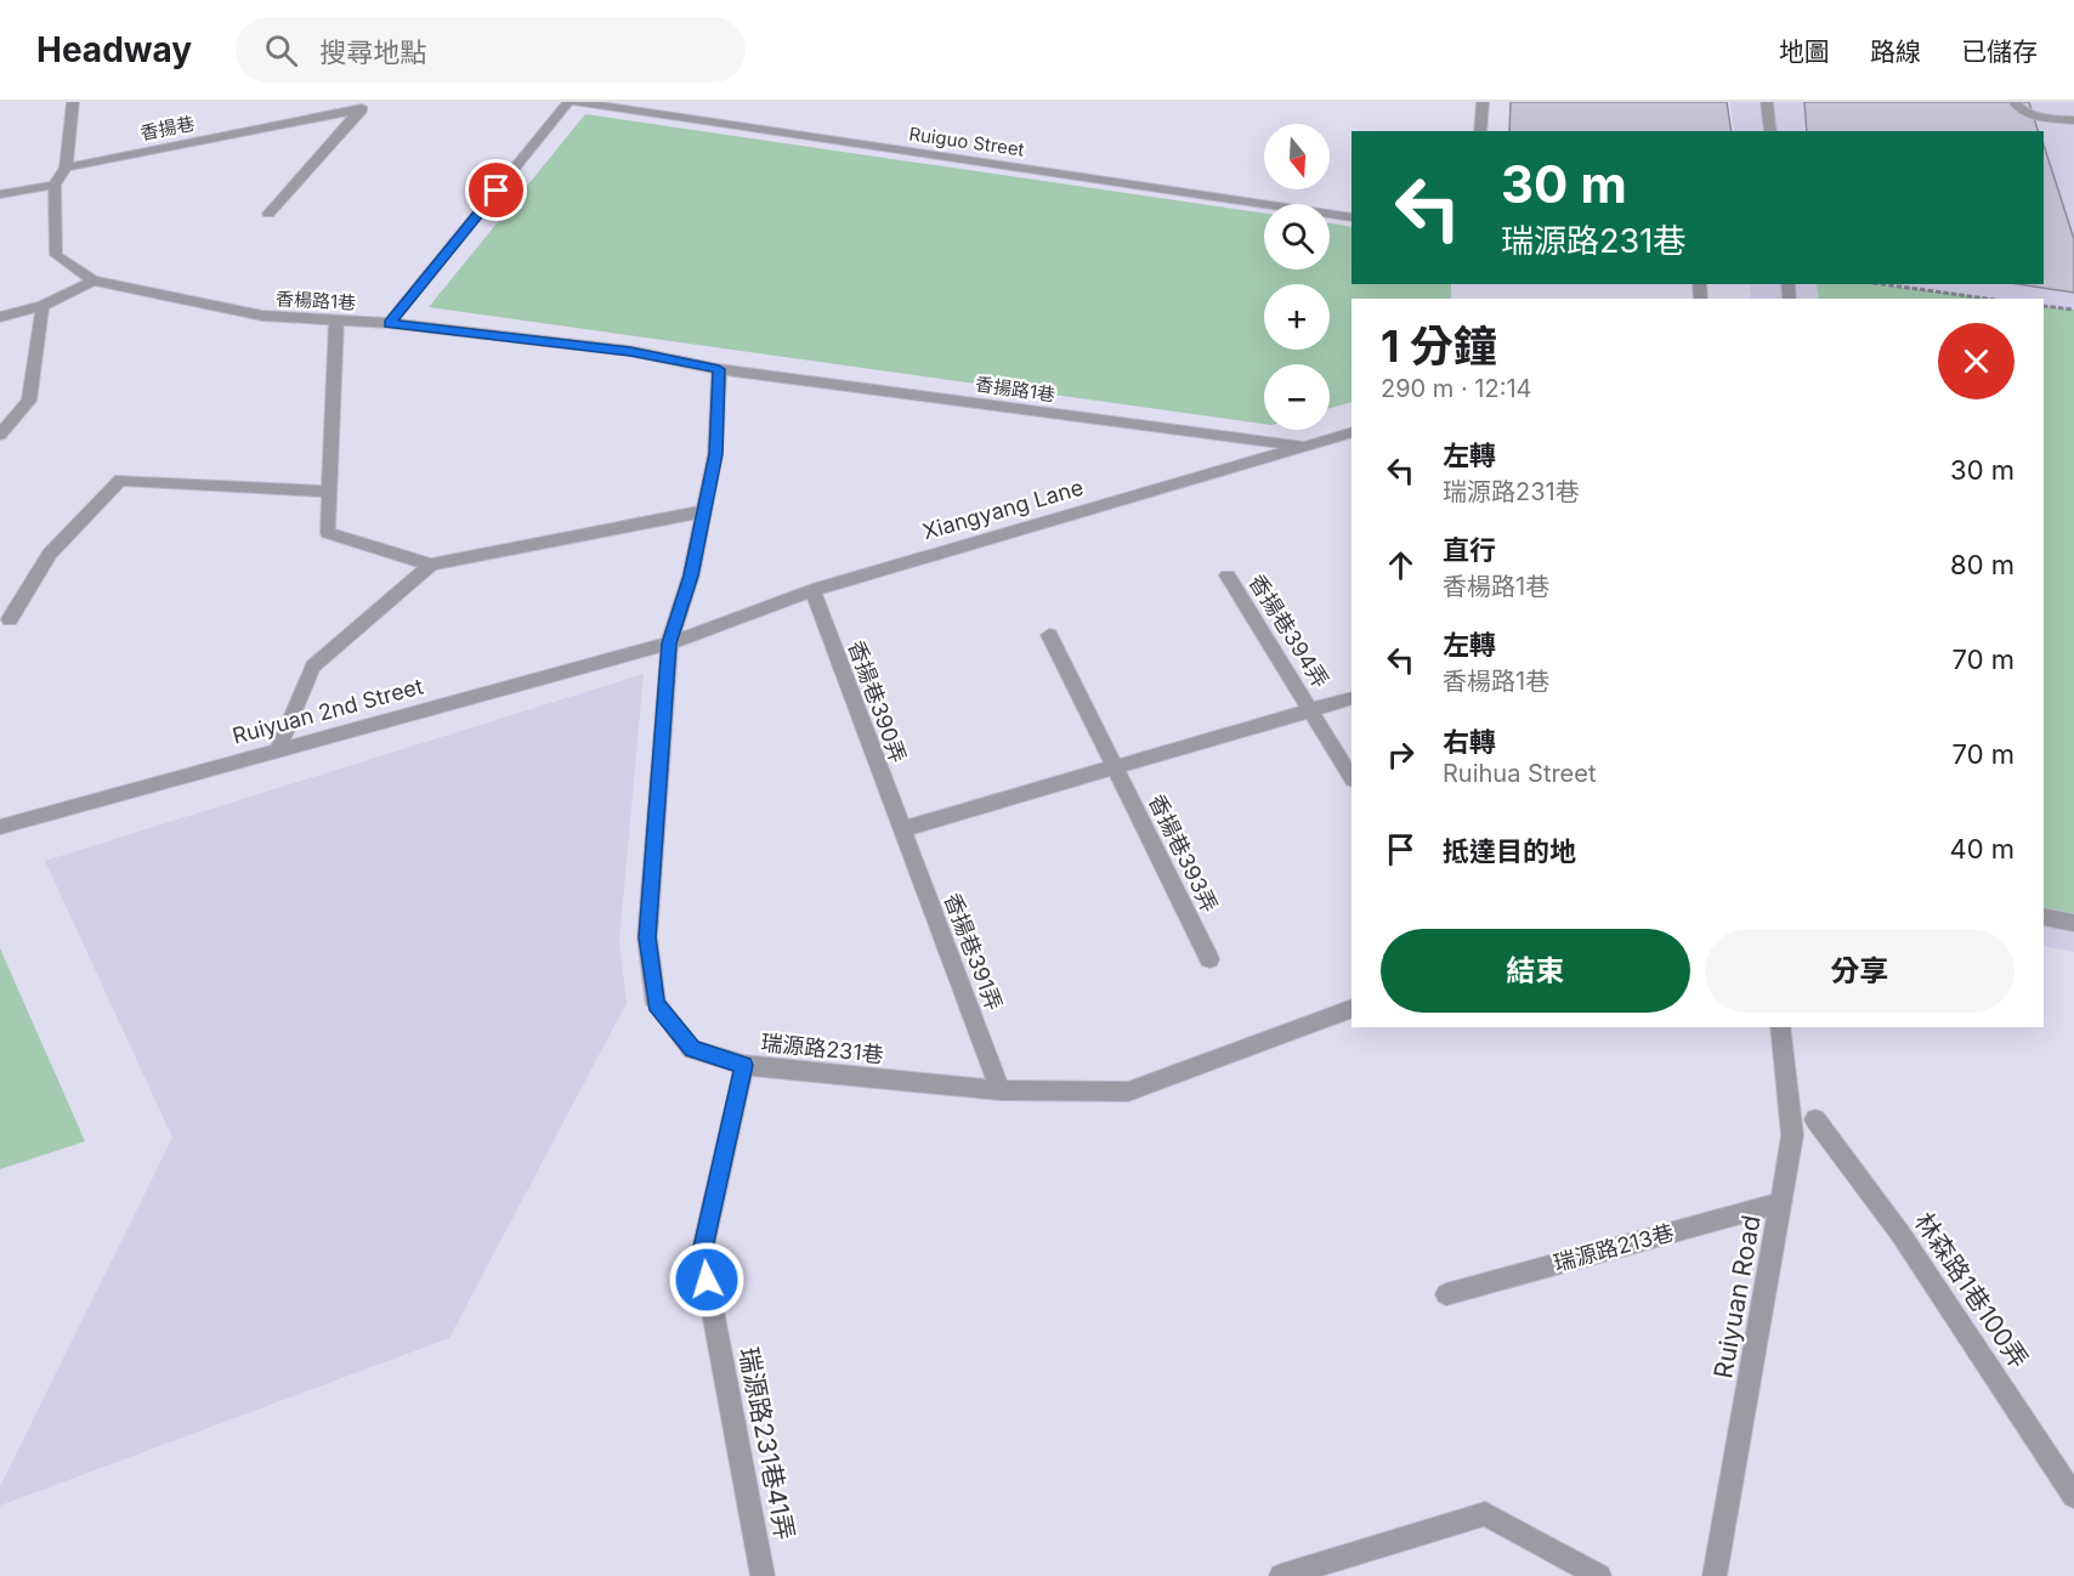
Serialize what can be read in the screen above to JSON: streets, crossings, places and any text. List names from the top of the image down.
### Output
{
  "streets": {
    "street": [
      "香揚巷",
      "Ruiguo Street",
      "香楊路1巷",
      "香揚路1巷",
      "Xiangyang Lane",
      "香揚巷394弄",
      "香揚巷390弄",
      "Ruiyuan 2nd Street",
      "香揚巷393弄",
      "香揚巷391弄",
      "瑞源路231巷",
      "瑞源路213巷",
      "林森路1巷100弄",
      "Ruiyuan Road",
      "瑞源路231巷41弄"
    ]
  },
  "crossings": [
    ["香楊路1巷", "香揚路1巷"],
    ["香揚路1巷", "Xiangyang Lane"],
    ["Xiangyang Lane", "香揚巷390弄"],
    ["Xiangyang Lane", "Ruiyuan 2nd Street"],
    ["Xiangyang Lane", "瑞源路231巷"],
    ["香揚巷390弄", "香揚巷391弄"],
    ["Ruiyuan 2nd Street", "瑞源路231巷"],
    ["香揚巷391弄", "瑞源路231巷"],
    ["瑞源路231巷", "瑞源路231巷41弄"],
    ["瑞源路213巷", "Ruiyuan Road"]
  ],
  "north": "bottom",
  "page": {
    "header": "Headway",
    "search": "搜尋地點",
    "nav": ["地圖", "路線", "已儲存"],
    "map_buttons": ["+", "−"],
    "turn": ["30 m", "瑞源路231巷"],
    "heading": ["1 分鐘", "290 m · 12:14"],
    "list": [
      {
        "name": "左轉",
        "note": "瑞源路231巷",
        "value": "30 m"
      },
      {
        "name": "直行",
        "note": "香楊路1巷",
        "value": "80 m"
      },
      {
        "name": "左轉",
        "note": "香楊路1巷",
        "value": "70 m"
      },
      {
        "name": "右轉",
        "note": "Ruihua Street",
        "value": "70 m"
      },
      {
        "name": "抵達目的地",
        "value": "40 m"
      }
    ],
    "buttons": ["結束", "分享"]
  }
}
